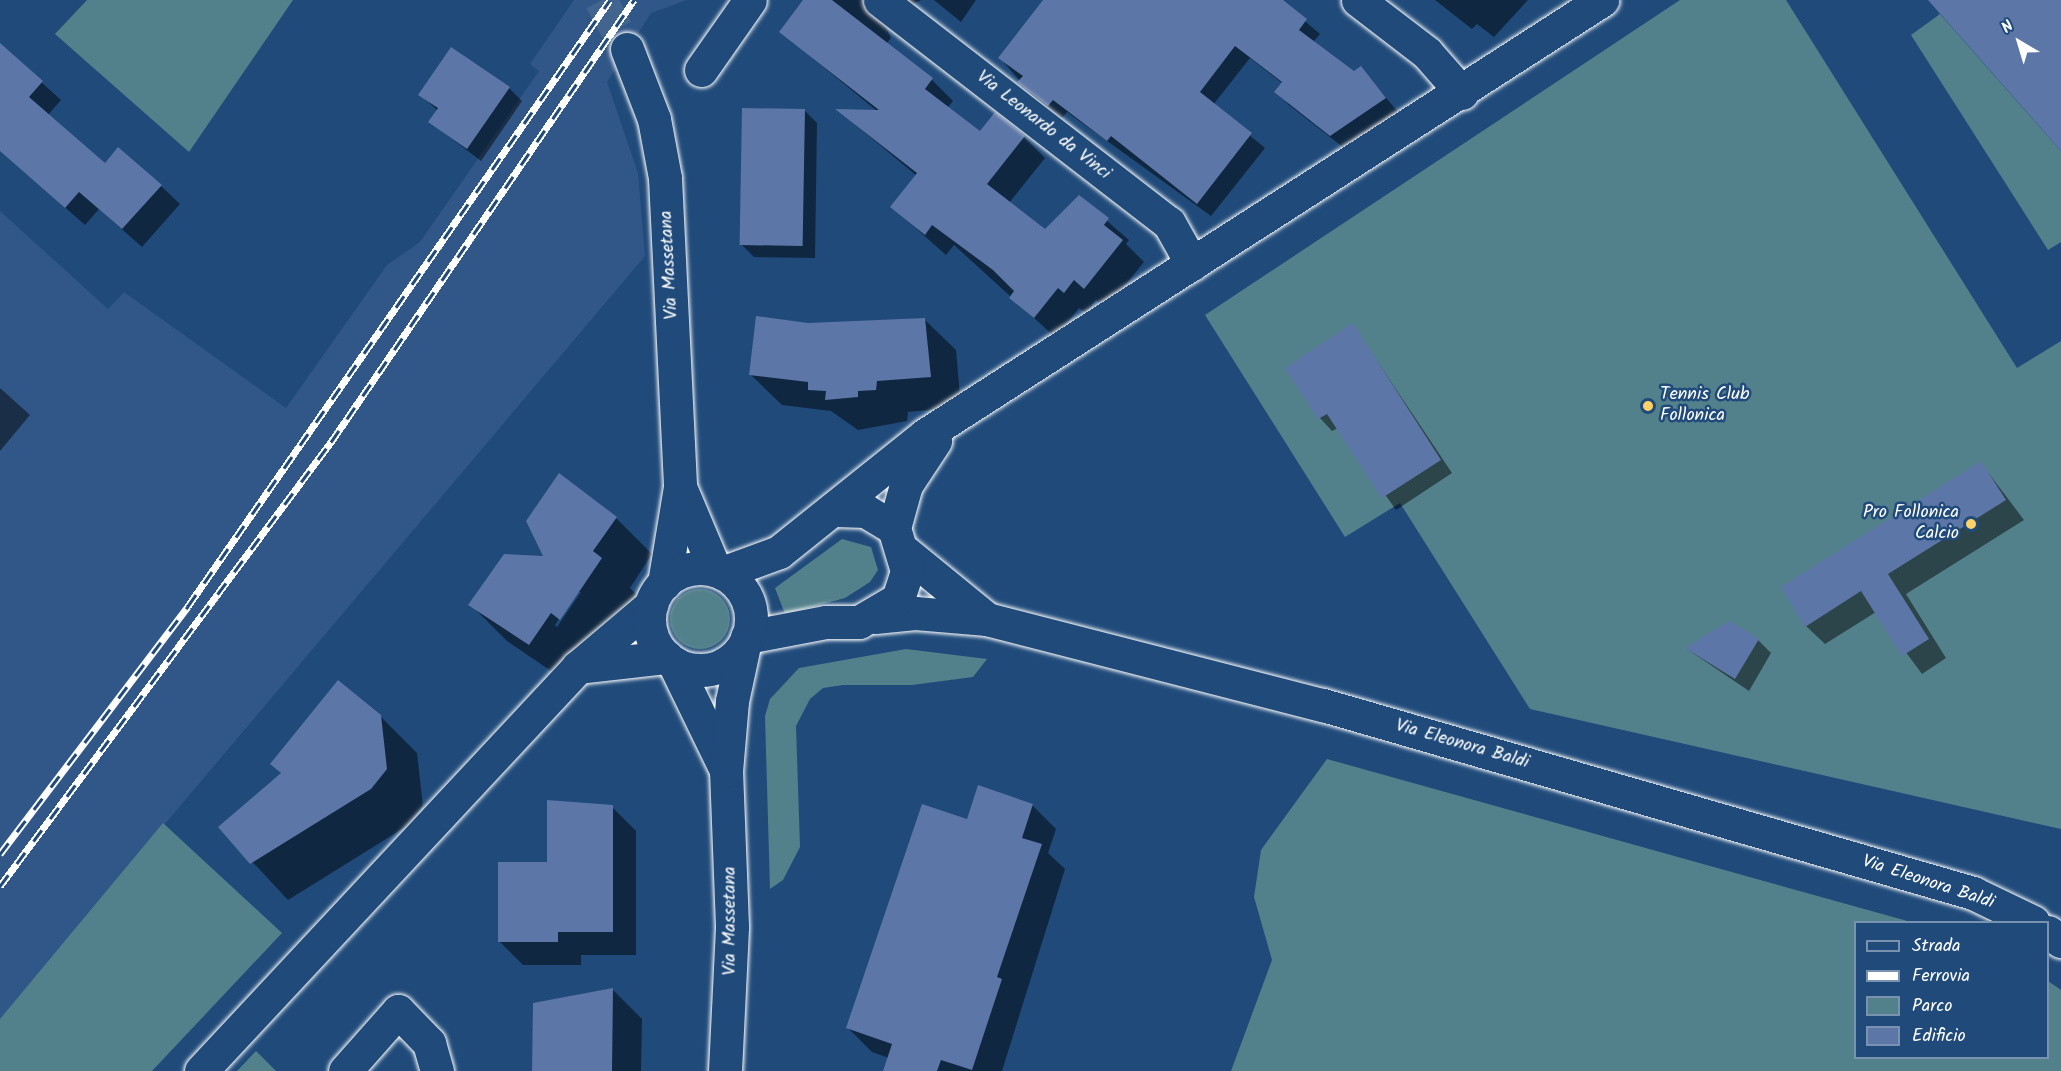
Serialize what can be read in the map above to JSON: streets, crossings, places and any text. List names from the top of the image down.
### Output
{
  "streets": {
    "street": ["Via Leonardo da Vinci", "Via Massetana", "Via Eleonora Baldi"]
  },
  "places": ["Tennis Club Follonica", "Pro Follonica Calcio"],
  "legend": [
    "Strada",
    "Ferrovia",
    "Parco",
    "Edificio"
  ],
  "north": "top left"
}
